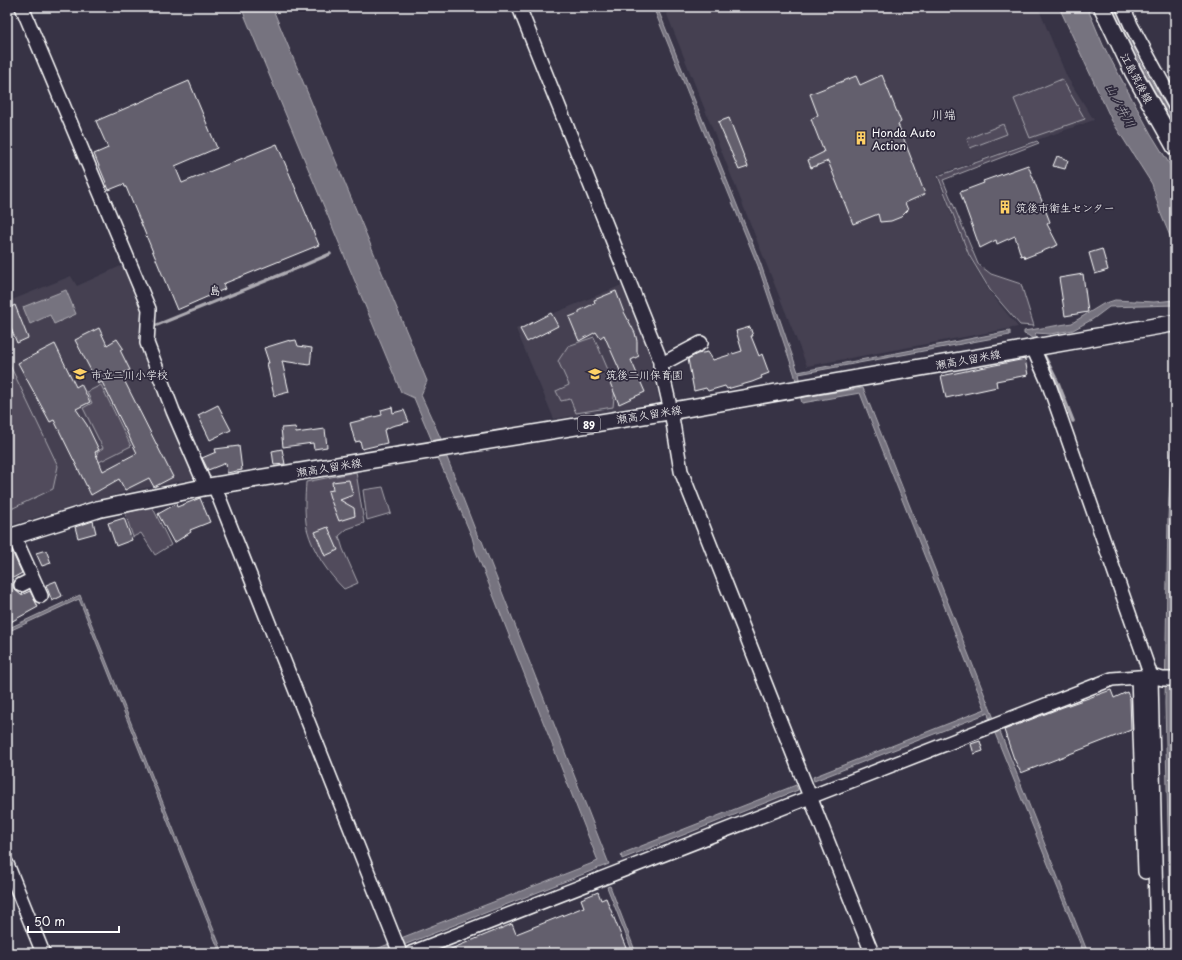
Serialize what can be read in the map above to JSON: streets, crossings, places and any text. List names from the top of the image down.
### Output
{
  "streets": {
    "main road": ["江島筑後線", "瀬高久留米線", "89"]
  },
  "districts": ["川端", "島"],
  "water": ["山ノ井川"],
  "places": {
    "building": ["Honda Auto Action", "筑後市衛生センター"],
    "school or university": ["市立二川小学校", "筑後二川保育園"]
  },
  "scale_bar": "50 m"
}
